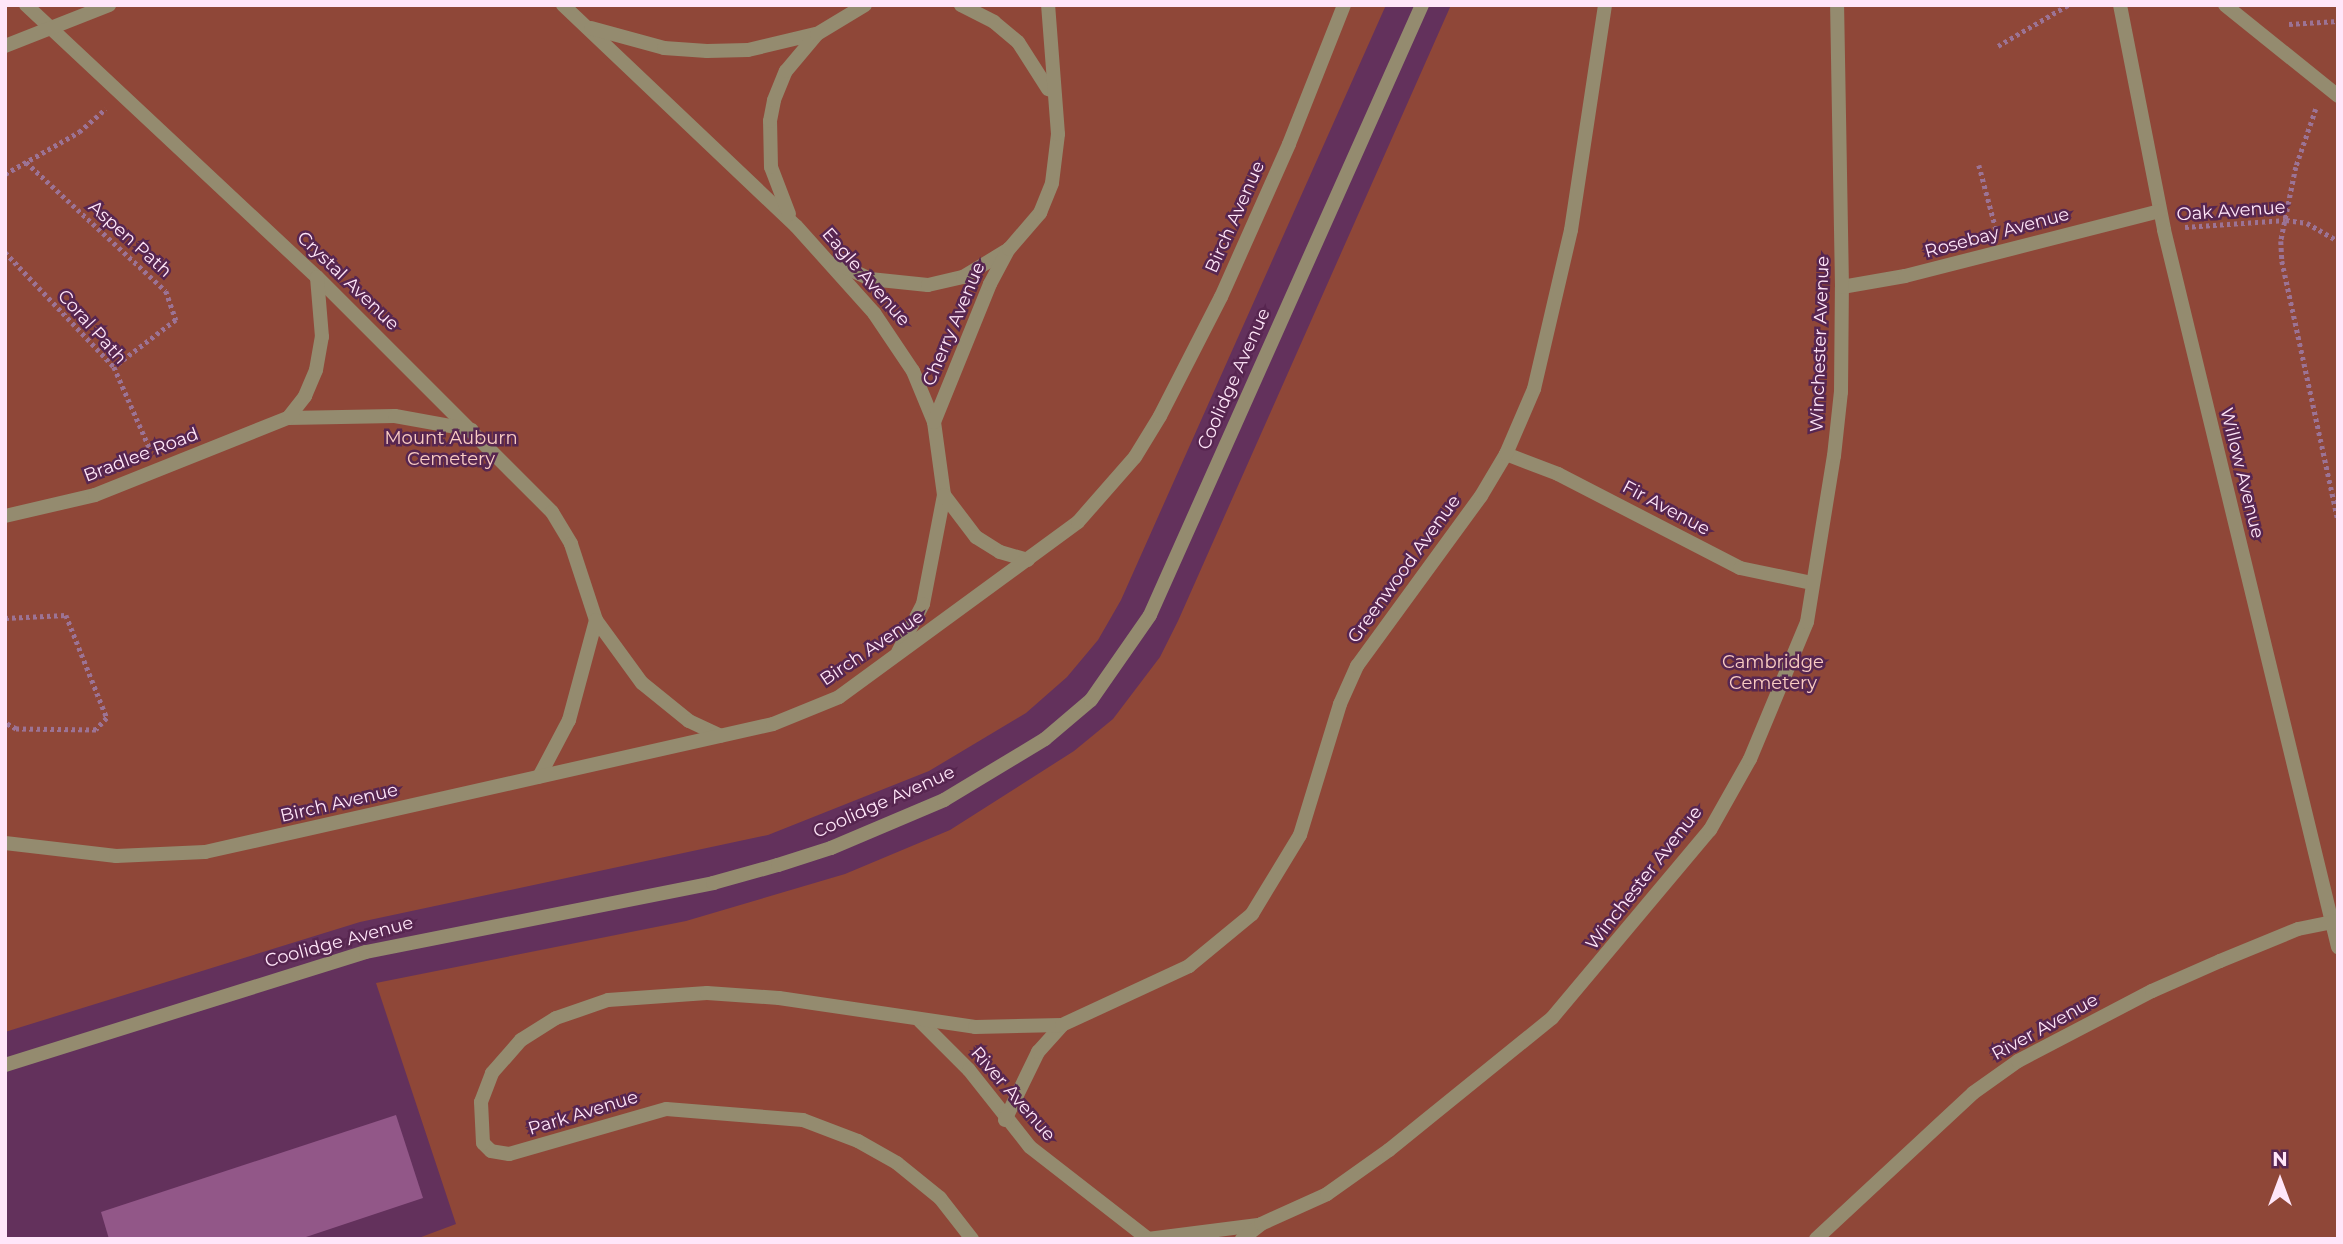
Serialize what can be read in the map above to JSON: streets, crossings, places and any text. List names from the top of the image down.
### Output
{
  "streets": {
    "street": [
      "Birch Avenue",
      "Rosebay Avenue",
      "Eagle Avenue",
      "Crystal Avenue",
      "Cherry Avenue",
      "Winchester Avenue",
      "Coolidge Avenue",
      "Bradlee Road",
      "Willow Avenue",
      "Fir Avenue",
      "Greenwood Avenue",
      "River Avenue",
      "Park Avenue"
    ],
    "path": ["Oak Avenue", "Aspen Path", "Coral Path"]
  },
  "crossings": [
    ["Oak Avenue", "Willow Avenue"],
    ["Birch Avenue", "Eagle Avenue"],
    ["Birch Avenue", "Crystal Avenue"],
    ["Rosebay Avenue", "Winchester Avenue"],
    ["Rosebay Avenue", "Willow Avenue"],
    ["Aspen Path", "Coral Path"],
    ["Eagle Avenue", "Cherry Avenue"],
    ["Crystal Avenue", "Bradlee Road"],
    ["Coral Path", "Bradlee Road"],
    ["Winchester Avenue", "Fir Avenue"],
    ["Willow Avenue", "River Avenue"],
    ["Fir Avenue", "Greenwood Avenue"],
    ["Greenwood Avenue", "River Avenue"],
    ["Greenwood Avenue", "Park Avenue"],
    ["River Avenue", "Park Avenue"]
  ],
  "parks": ["Mount Auburn Cemetery", "Cambridge Cemetery"],
  "north": "top"
}
